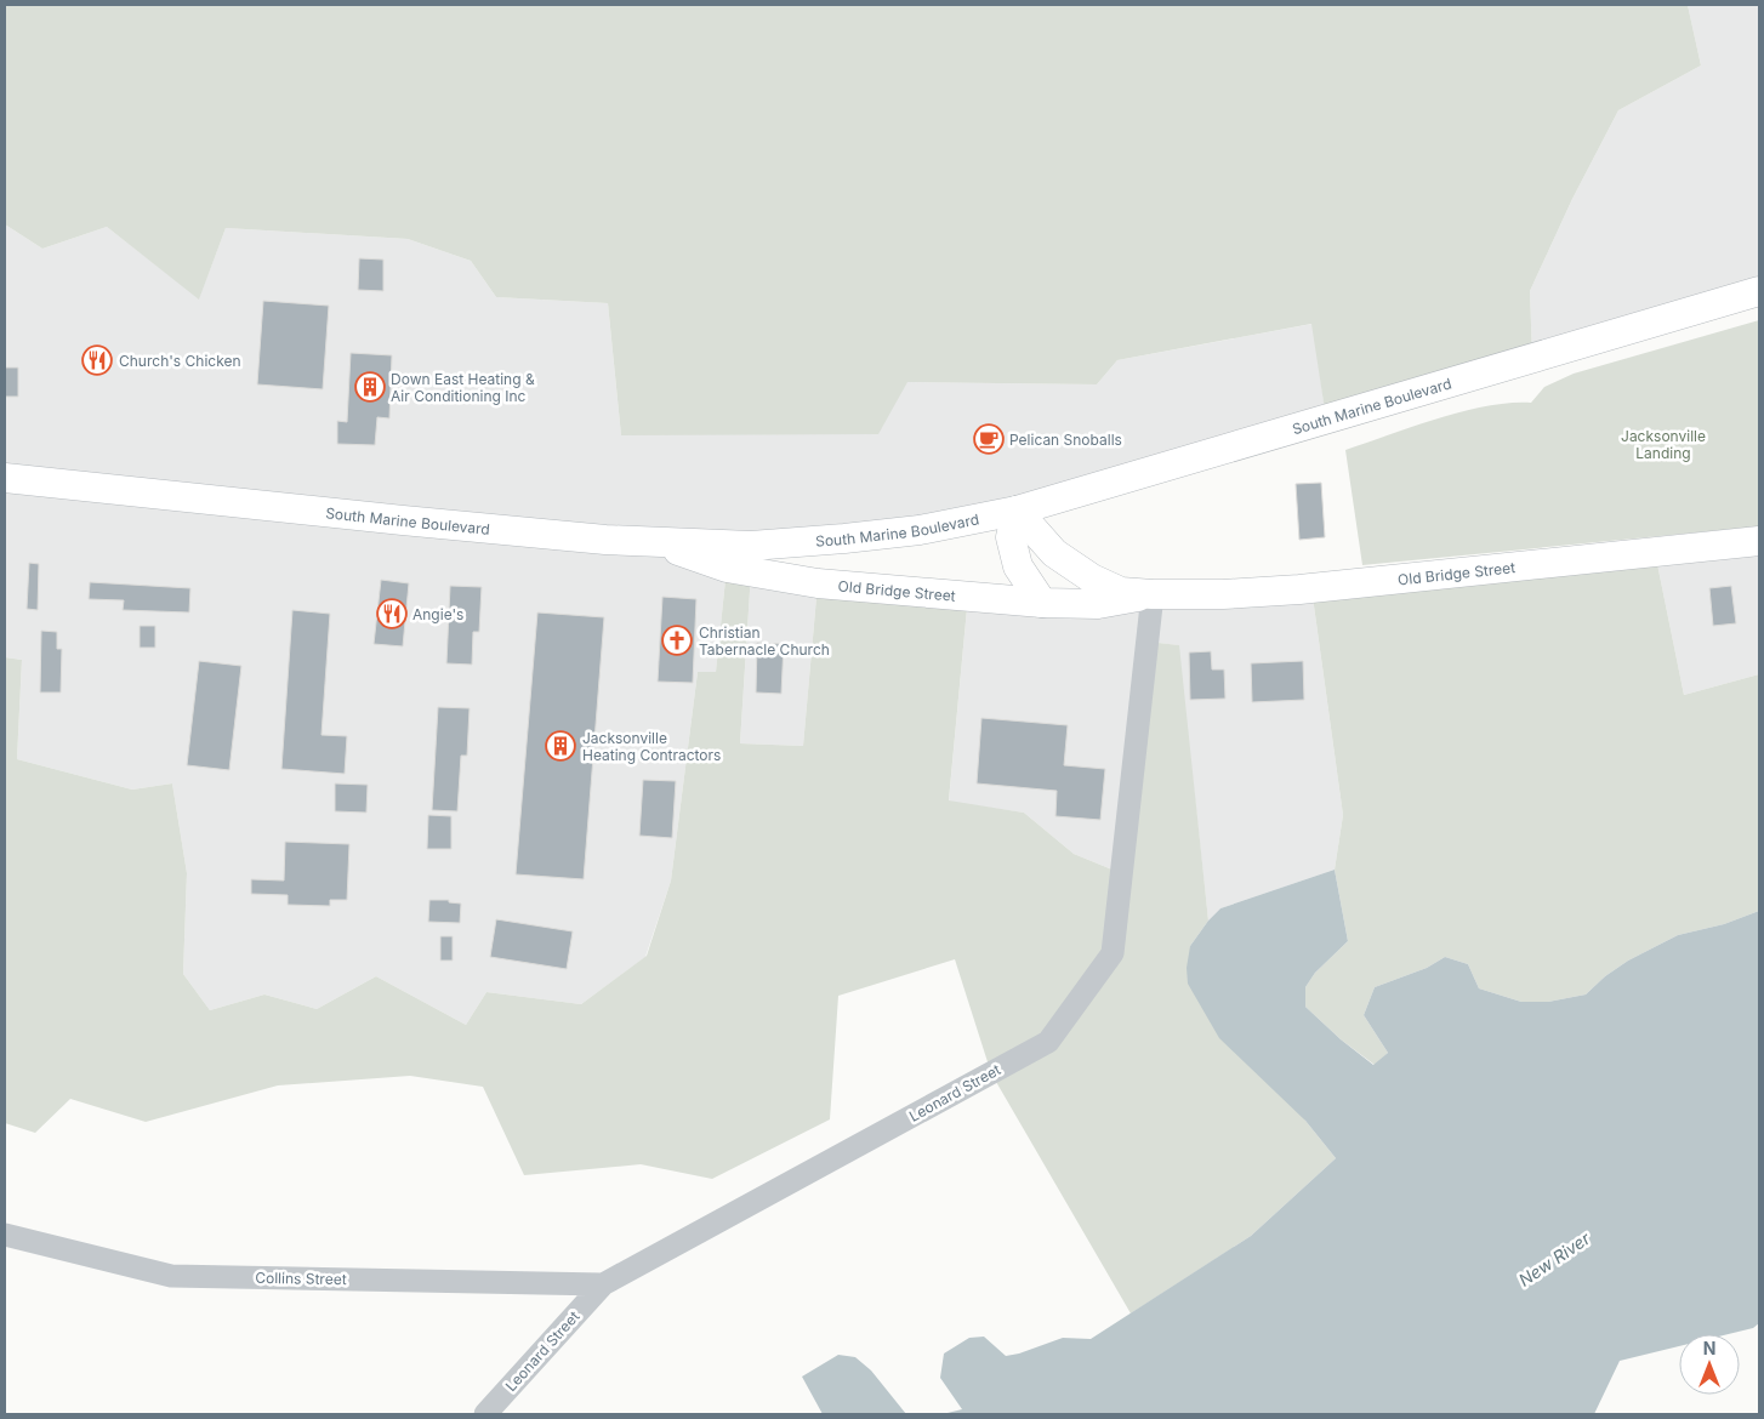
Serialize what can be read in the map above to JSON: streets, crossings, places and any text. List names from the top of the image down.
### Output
{
  "streets": {
    "main road": ["South Marine Boulevard", "Old Bridge Street"],
    "street": ["Leonard Street", "Collins Street"]
  },
  "crossings": [
    ["South Marine Boulevard", "Old Bridge Street"],
    ["Old Bridge Street", "Leonard Street"],
    ["Leonard Street", "Collins Street"]
  ],
  "water": ["New River"],
  "parks": ["Jacksonville Landing"],
  "places": {
    "restaurant": ["Church's Chicken", "Angie's"],
    "building": ["Down East Heating & Air Conditioning Inc", "Jacksonville Heating Contractors"],
    "cafe": ["Pelican Snoballs"],
    "church": ["Christian Tabernacle Church"]
  },
  "north": "top"
}
